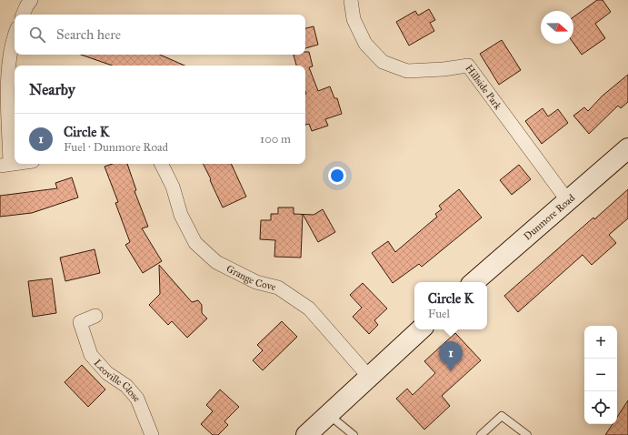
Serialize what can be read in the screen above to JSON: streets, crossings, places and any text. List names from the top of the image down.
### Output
{
  "streets": {
    "main road": ["Dunmore Road"],
    "street": ["Hillside Park", "Grange Cove", "Leoville Close"]
  },
  "crossings": [
    ["Hillside Park", "Dunmore Road"]
  ],
  "north": "right",
  "page": {
    "search": "Search here",
    "heading": "Nearby",
    "list": [
      {
        "mark": "1",
        "name": "Circle K",
        "note": "Fuel · Dunmore Road",
        "value": "100 m"
      }
    ],
    "popup": ["Circle K", "Fuel"],
    "map_buttons": ["+", "−"],
    "pins": "1"
  }
}
